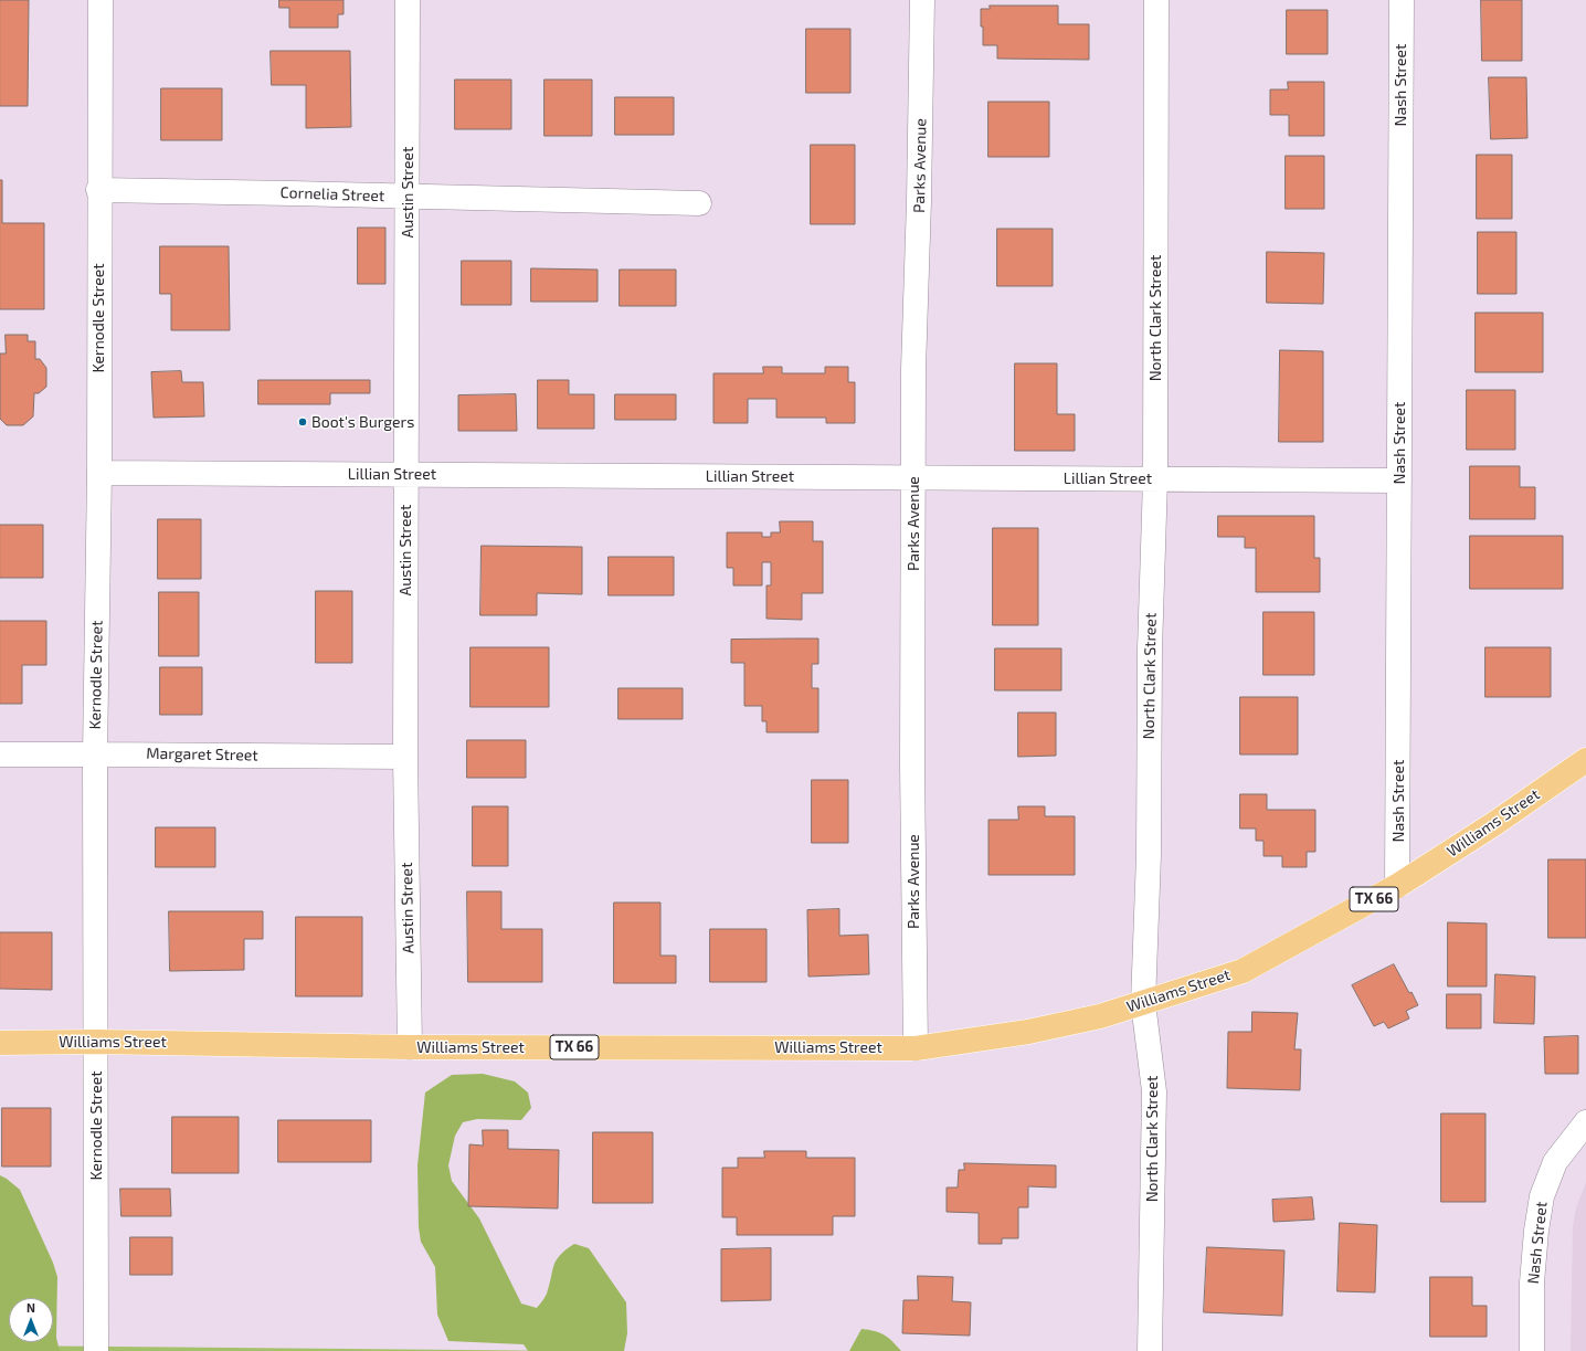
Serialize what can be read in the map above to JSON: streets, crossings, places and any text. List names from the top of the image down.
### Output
{
  "streets": {
    "main road": ["Williams Street", "TX 66"],
    "street": [
      "Nash Street",
      "Parks Avenue",
      "Austin Street",
      "Cornelia Street",
      "Kernodle Street",
      "North Clark Street",
      "Lillian Street",
      "Margaret Street"
    ]
  },
  "crossings": [
    ["Nash Street", "Lillian Street"],
    ["Nash Street", "Williams Street"],
    ["Parks Avenue", "Lillian Street"],
    ["Parks Avenue", "Williams Street"],
    ["Austin Street", "Cornelia Street"],
    ["Austin Street", "Lillian Street"],
    ["Austin Street", "Margaret Street"],
    ["Austin Street", "Williams Street"],
    ["Cornelia Street", "Kernodle Street"],
    ["Kernodle Street", "Lillian Street"],
    ["Kernodle Street", "Margaret Street"],
    ["Kernodle Street", "Williams Street"],
    ["North Clark Street", "Lillian Street"],
    ["North Clark Street", "Williams Street"]
  ],
  "places": ["Boot's Burgers"],
  "north": "top"
}
